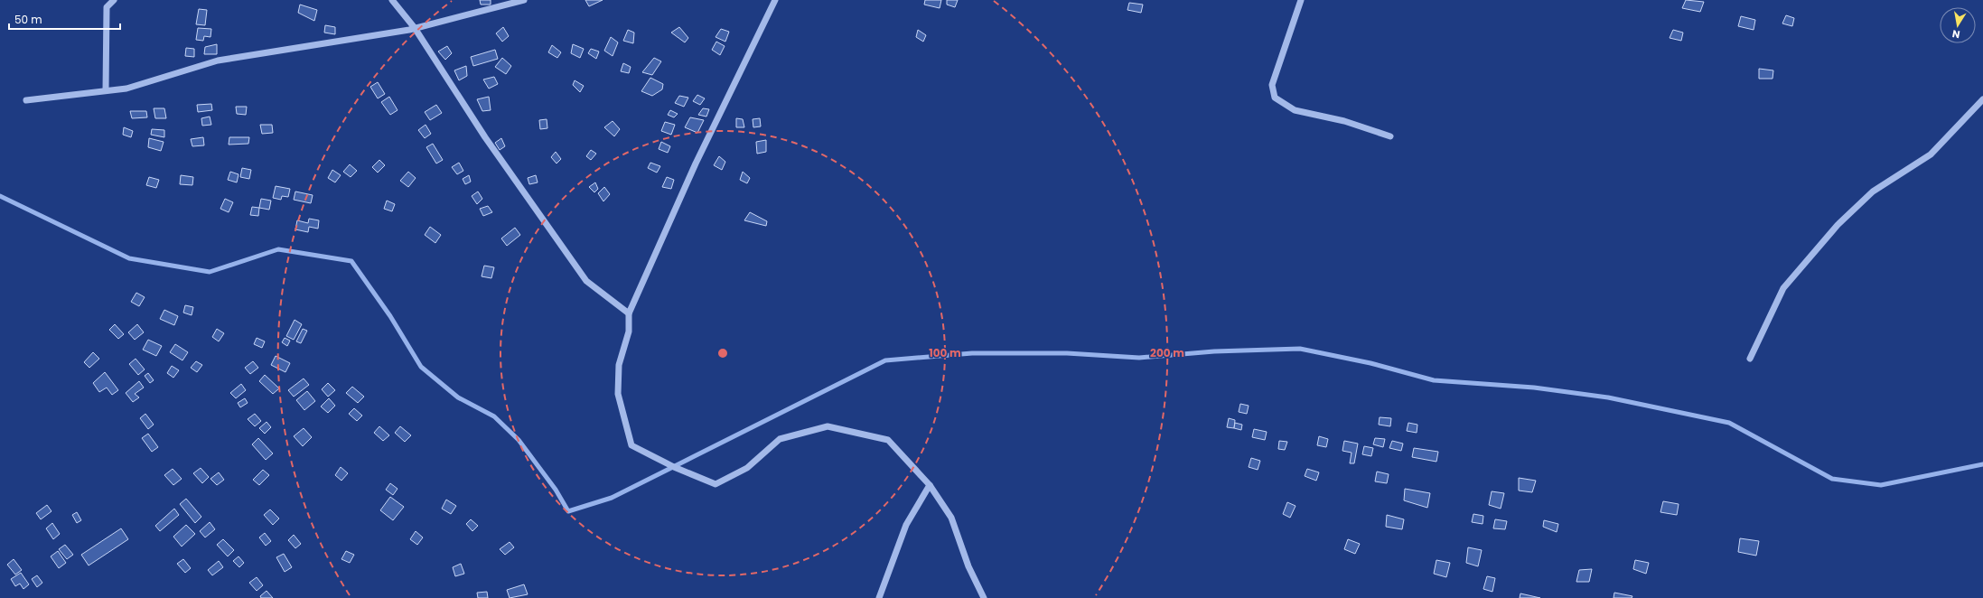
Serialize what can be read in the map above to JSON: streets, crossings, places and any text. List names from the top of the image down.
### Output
{
  "scale_bar": "50 m",
  "north": "bottom",
  "rings": ["100 m", "200 m"]
}
